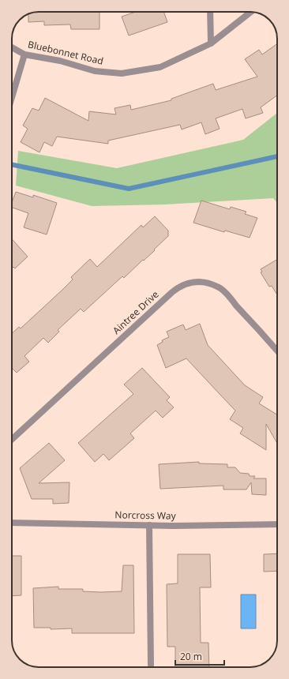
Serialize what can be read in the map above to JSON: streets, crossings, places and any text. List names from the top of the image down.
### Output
{
  "streets": {
    "street": ["Bluebonnet Road", "Aintree Drive", "Norcross Way"]
  },
  "scale_bar": "20 m"
}
